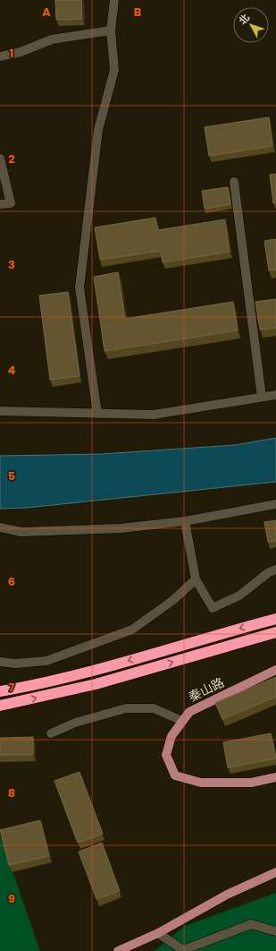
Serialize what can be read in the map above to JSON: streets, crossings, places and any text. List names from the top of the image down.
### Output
{
  "streets": {
    "main road": ["秦山路"]
  },
  "north": "top left",
  "grid": {
    "columns": ["A", "B"],
    "rows": [
      "1",
      "2",
      "3",
      "4",
      "5",
      "6",
      "7",
      "8",
      "9"
    ]
  }
}
